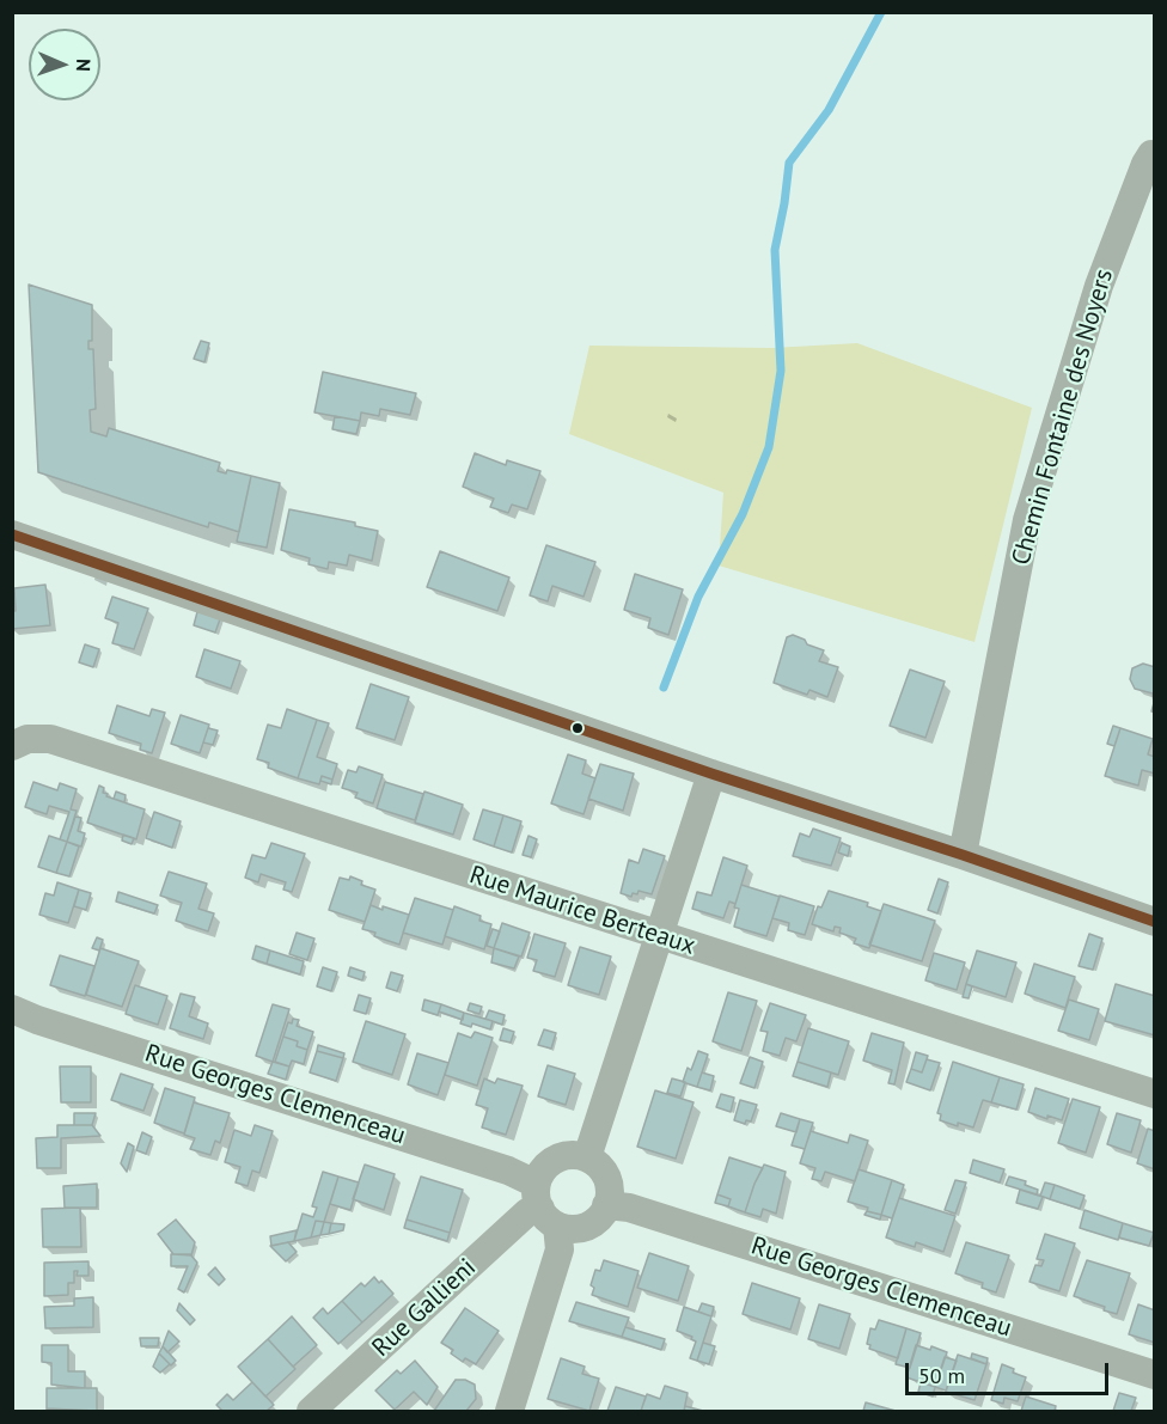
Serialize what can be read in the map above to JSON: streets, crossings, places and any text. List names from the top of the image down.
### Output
{
  "streets": {
    "street": [
      "Chemin Fontaine des Noyers",
      "Rue Maurice Berteaux",
      "Rue Georges Clemenceau",
      "Rue Gallieni"
    ]
  },
  "crossings": [
    ["Rue Georges Clemenceau", "Rue Gallieni"]
  ],
  "lines": ["transit line 50"],
  "scale_bar": "50 m",
  "north": "right"
}
